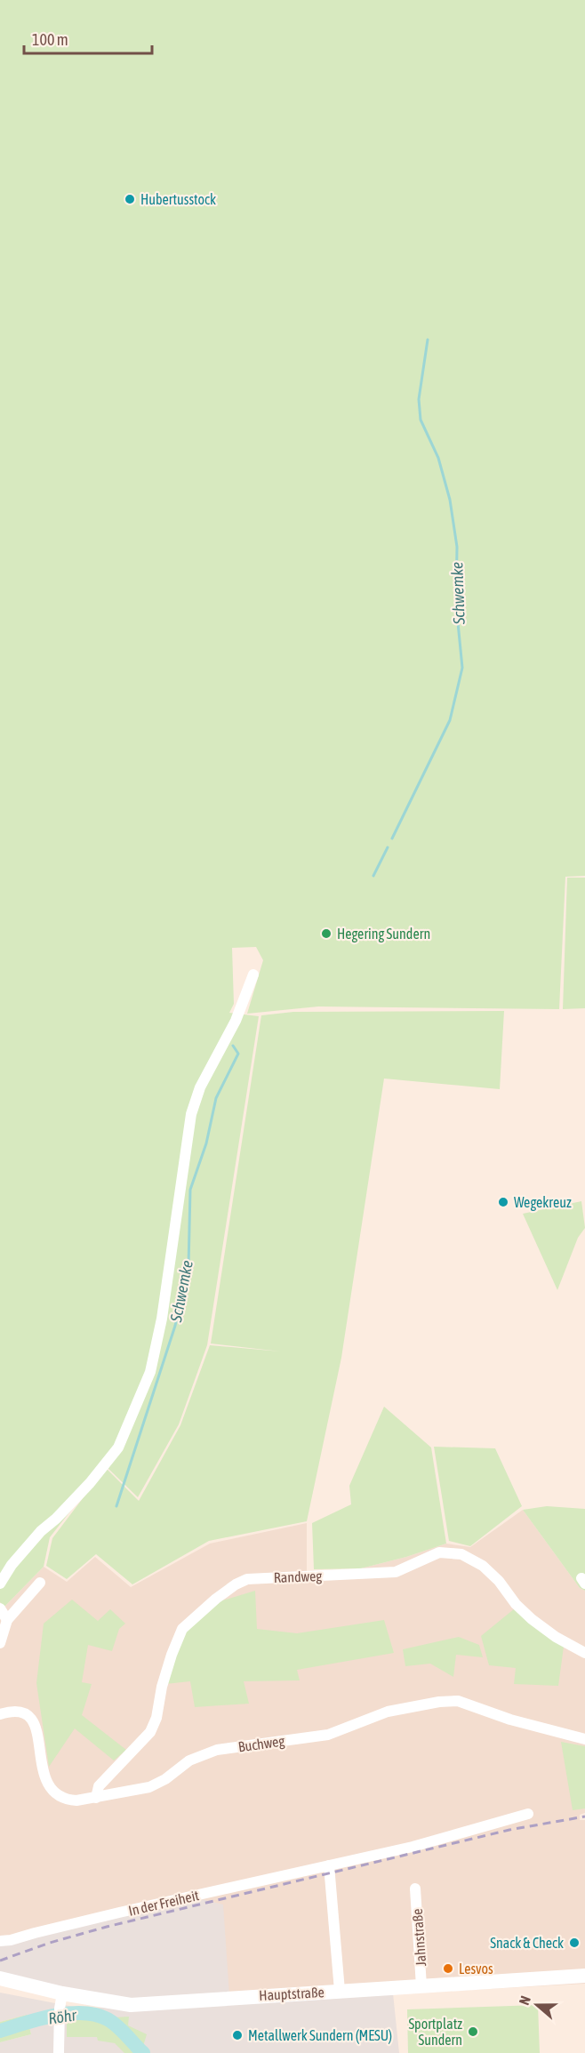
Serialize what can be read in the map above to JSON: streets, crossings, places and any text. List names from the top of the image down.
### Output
{
  "streets": {
    "main road": ["Hauptstraße"],
    "street": [
      "Randweg",
      "Buchweg",
      "In der Freiheit",
      "Jahnstraße"
    ]
  },
  "crossings": [
    ["Randweg", "Buchweg"],
    ["Jahnstraße", "Hauptstraße"]
  ],
  "water": ["Schwemke", "Röhr"],
  "places": [
    "Hubertusstock",
    "Hegering Sundern",
    "Wegekreuz",
    "Snack & Check",
    "Lesvos",
    "Sportplatz Sundern",
    "Metallwerk Sundern (MESU)"
  ],
  "scale_bar": "100 m",
  "north": "left"
}
